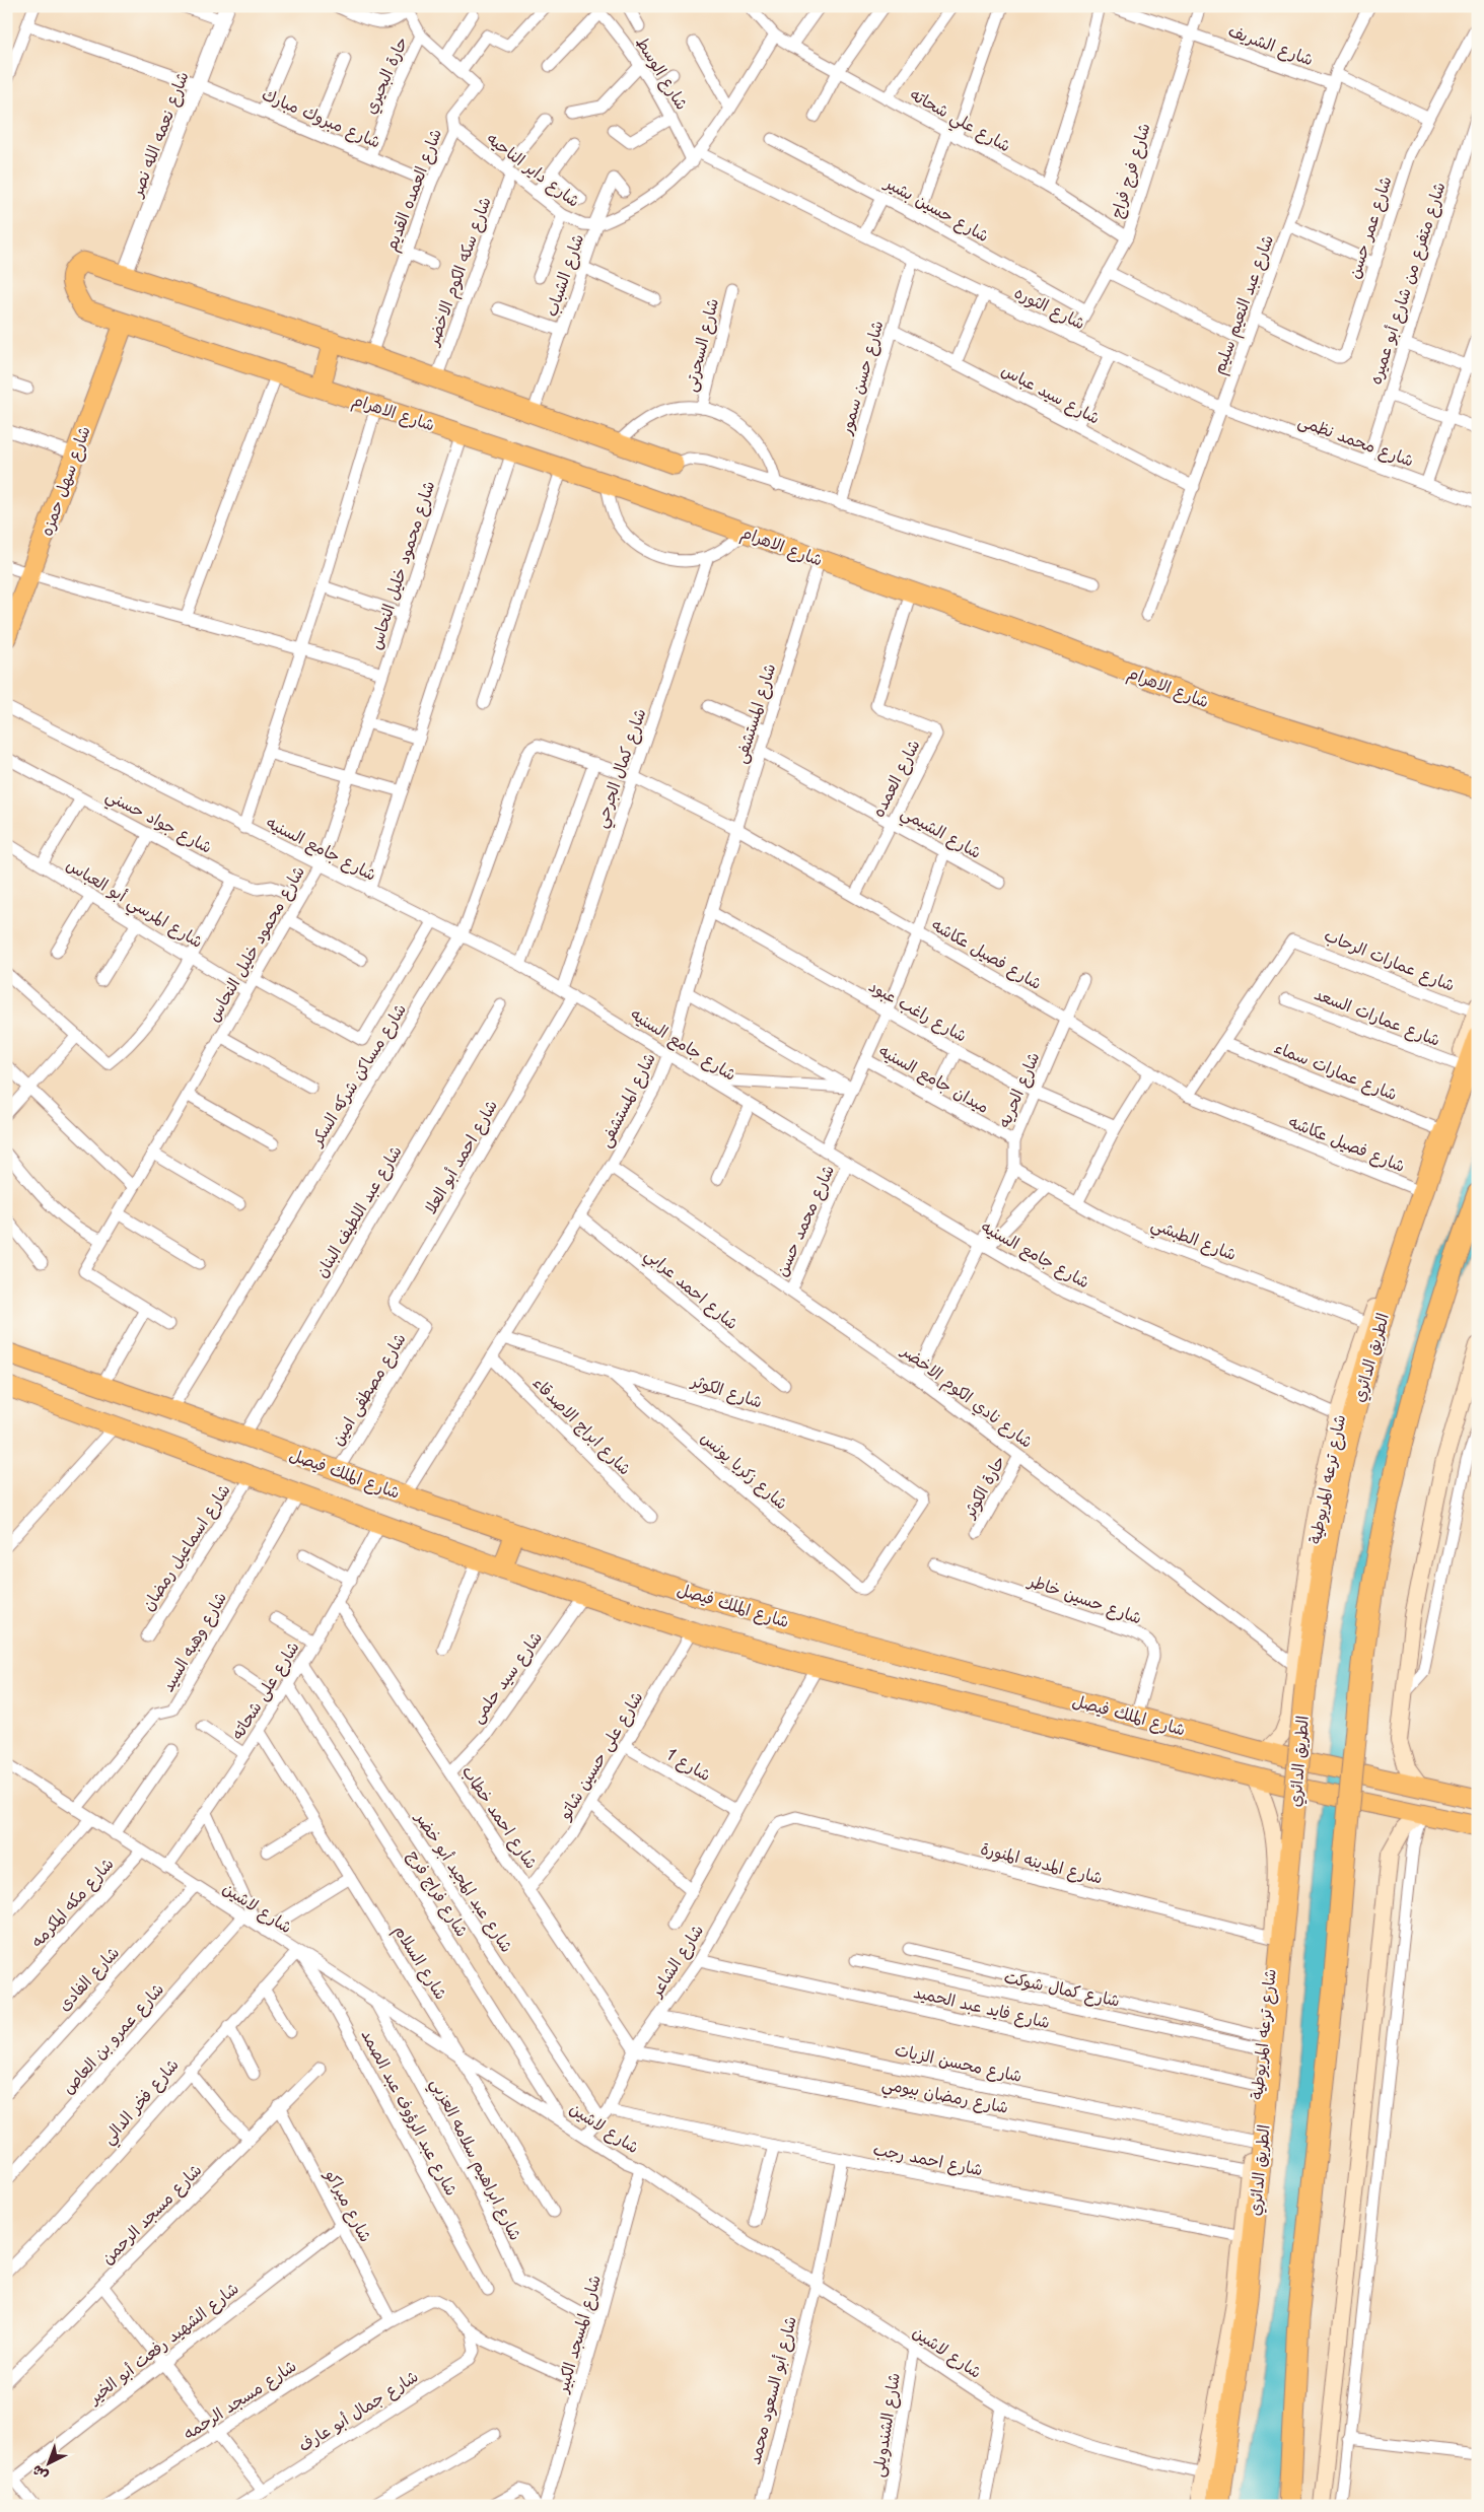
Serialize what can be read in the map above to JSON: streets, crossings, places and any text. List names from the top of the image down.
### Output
{
  "streets": {
    "highway": ["الطريق الدائري"],
    "main road": [
      "شارع الاهرام",
      "شارع سهل حمزه",
      "شارع الملك فيصل",
      "شارع ترعه المريوطية"
    ],
    "street": [
      "شارع الشريف",
      "شارع الوسط",
      "حارة البحيري",
      "شارع مبروك مبارك",
      "شارع علي شحاته",
      "شارع نعمه الله نصر",
      "شارع داير الناحيه",
      "شارع فرج فراج",
      "شارع العمده القديم",
      "شارع حسين بشير",
      "شارع عمر حسن",
      "شارع سكه الكوم الاخضر",
      "شارع الشباب",
      "شارع متفرع من شارع أبو عميره",
      "شارع عبد النعيم سليم",
      "شارع الثوره",
      "شارع السحرتى",
      "شارع حسن سمور",
      "شارع سيد عباس",
      "شارع محمد نظمى",
      "شارع محمود خليل النحاس",
      "شارع المستشفى",
      "شارع كمال الجرحي",
      "شارع العمده",
      "شارع جواد حسني",
      "شارع الشيمي",
      "شارع جامع السنيه",
      "شارع المرسي أبو العباس",
      "شارع فصيل عكاشه",
      "شارع عمارات الرحاب",
      "شارع راغب عبود",
      "شارع عمارات السعد",
      "شارع عمارات سماء",
      "شارع مساكن شركه السكر",
      "ميدان جامع السنيه",
      "شارع الحريه",
      "شارع احمد أبو العلا",
      "شارع عبد اللطيف البنان",
      "شارع محمد حسن",
      "شارع الطبشي",
      "شارع احمد عرابي",
      "شارع مصطفى امين",
      "شارع الكوثر",
      "شارع نادي الكوم الاخضر",
      "شارع ابراج الاصدقاء",
      "شارع زكريا يونس",
      "حارة الكوثر",
      "شارع اسماعيل رمضان",
      "شارع حسين خاطر",
      "شارع وهبه السيد",
      "شارع سيد حلمى",
      "شارع على شحاته",
      "شارع على حسين شاتو",
      "شارع 1",
      "شارع احمد خطاب",
      "شارع المدينه المنورة",
      "شارع عبد المجيد أبو خضر",
      "شارع فراج فرج",
      "شارع مكه المكرمه",
      "شارع لاشين",
      "شارع الشاعر",
      "شارع السلام",
      "شارع الفادى",
      "شارع كمال شوكت",
      "شارع فايد عبد الحميد",
      "شارع عمرو بن العاص",
      "شارع محسن الزيات",
      "شارع رمضان بيومي",
      "شارع فخر الدالي",
      "شارع عبد الرؤوف عبد الصمد",
      "شارع ابراهيم سلامه العزبي",
      "شارع احمد رجب",
      "شارع ميراكو",
      "شارع مسجد الرحمن",
      "شارع المسجد الكبير",
      "شارع الشهيد رفعت أبو الخير",
      "شارع أبو السعود محمد",
      "شارع مسجد الرحمه",
      "شارع جمال أبو عارف",
      "شارع الشندويلى"
    ]
  },
  "crossings": [
    ["شارع الشريف", "شارع فرج فراج"],
    ["شارع الشريف", "شارع عمر حسن"],
    ["شارع الشريف", "شارع عبد النعيم سليم"],
    ["شارع الوسط", "شارع الشباب"],
    ["شارع الوسط", "شارع الثوره"],
    ["حارة البحيري", "شارع مبروك مبارك"],
    ["حارة البحيري", "شارع العمده القديم"],
    ["شارع مبروك مبارك", "شارع نعمه الله نصر"],
    ["شارع مبروك مبارك", "شارع العمده القديم"],
    ["شارع علي شحاته", "شارع فرج فراج"],
    ["شارع علي شحاته", "شارع الشباب"],
    ["شارع نعمه الله نصر", "شارع الاهرام"],
    ["شارع داير الناحيه", "شارع العمده القديم"],
    ["شارع داير الناحيه", "شارع سكه الكوم الاخضر"],
    ["شارع داير الناحيه", "شارع الشباب"],
    ["شارع فرج فراج", "شارع حسين بشير"],
    ["شارع فرج فراج", "شارع الثوره"],
    ["شارع عمر حسن", "شارع عبد النعيم سليم"],
    ["شارع الشباب", "شارع الثوره"],
    ["شارع متفرع من شارع أبو عميره", "شارع محمد نظمى"],
    ["شارع عبد النعيم سليم", "شارع الثوره"],
    ["شارع عبد النعيم سليم", "شارع سيد عباس"],
    ["شارع عبد النعيم سليم", "شارع محمد نظمى"],
    ["شارع الثوره", "شارع حسن سمور"],
    ["شارع الثوره", "شارع محمد نظمى"],
    ["شارع حسن سمور", "شارع سيد عباس"],
    ["شارع الاهرام", "شارع سهل حمزه"],
    ["شارع الاهرام", "شارع محمود خليل النحاس"],
    ["شارع الاهرام", "شارع المستشفى"],
    ["شارع الاهرام", "شارع العمده"],
    ["شارع محمود خليل النحاس", "شارع جواد حسني"],
    ["شارع محمود خليل النحاس", "شارع جامع السنيه"],
    ["شارع محمود خليل النحاس", "شارع المرسي أبو العباس"],
    ["شارع المستشفى", "شارع الشيمي"],
    ["شارع المستشفى", "شارع جامع السنيه"],
    ["شارع المستشفى", "شارع فصيل عكاشه"],
    ["شارع المستشفى", "شارع راغب عبود"],
    ["شارع المستشفى", "شارع احمد عرابي"],
    ["شارع المستشفى", "شارع الكوثر"],
    ["شارع المستشفى", "شارع نادي الكوم الاخضر"],
    ["شارع المستشفى", "شارع ابراج الاصدقاء"],
    ["شارع المستشفى", "شارع الملك فيصل"],
    ["شارع كمال الجرحي", "شارع جامع السنيه"],
    ["شارع كمال الجرحي", "شارع فصيل عكاشه"],
    ["شارع العمده", "شارع الشيمي"],
    ["شارع العمده", "شارع فصيل عكاشه"],
    ["شارع جامع السنيه", "شارع مساكن شركه السكر"],
    ["شارع جامع السنيه", "شارع الحريه"],
    ["شارع جامع السنيه", "شارع احمد أبو العلا"],
    ["شارع جامع السنيه", "شارع محمد حسن"],
    ["شارع جامع السنيه", "شارع ترعه المريوطية"],
    ["شارع فصيل عكاشه", "شارع مساكن شركه السكر"],
    ["شارع فصيل عكاشه", "شارع الحريه"],
    ["شارع فصيل عكاشه", "شارع ترعه المريوطية"],
    ["شارع عمارات الرحاب", "شارع عمارات سماء"],
    ["شارع عمارات الرحاب", "شارع ترعه المريوطية"],
    ["شارع راغب عبود", "شارع الحريه"],
    ["شارع عمارات السعد", "شارع ترعه المريوطية"],
    ["شارع عمارات سماء", "شارع ترعه المريوطية"],
    ["شارع مساكن شركه السكر", "شارع الملك فيصل"],
    ["ميدان جامع السنيه", "شارع الحريه"],
    ["شارع الحريه", "شارع الطبشي"],
    ["شارع الحريه", "شارع نادي الكوم الاخضر"],
    ["شارع احمد أبو العلا", "شارع مصطفى امين"],
    ["شارع عبد اللطيف البنان", "شارع الملك فيصل"],
    ["شارع محمد حسن", "شارع نادي الكوم الاخضر"],
    ["شارع الطبشي", "شارع ترعه المريوطية"],
    ["شارع مصطفى امين", "شارع الملك فيصل"],
    ["شارع الكوثر", "شارع زكريا يونس"],
    ["شارع نادي الكوم الاخضر", "شارع ترعه المريوطية"],
    ["شارع نادي الكوم الاخضر", "حارة الكوثر"],
    ["شارع الملك فيصل", "شارع ترعه المريوطية"],
    ["شارع الملك فيصل", "شارع اسماعيل رمضان"],
    ["شارع الملك فيصل", "شارع حسين خاطر"],
    ["شارع الملك فيصل", "شارع وهبه السيد"],
    ["شارع الملك فيصل", "شارع سيد حلمى"],
    ["شارع الملك فيصل", "شارع على شحاته"],
    ["شارع الملك فيصل", "شارع على حسين شاتو"],
    ["شارع ترعه المريوطية", "شارع المدينه المنورة"],
    ["شارع ترعه المريوطية", "شارع لاشين"],
    ["شارع ترعه المريوطية", "شارع كمال شوكت"],
    ["شارع ترعه المريوطية", "شارع فايد عبد الحميد"],
    ["شارع ترعه المريوطية", "شارع محسن الزيات"],
    ["شارع ترعه المريوطية", "شارع رمضان بيومي"],
    ["شارع ترعه المريوطية", "شارع احمد رجب"],
    ["شارع وهبه السيد", "شارع لاشين"],
    ["شارع سيد حلمى", "شارع احمد خطاب"],
    ["شارع على شحاته", "شارع احمد خطاب"],
    ["شارع على شحاته", "شارع عبد المجيد أبو خضر"],
    ["شارع على شحاته", "شارع فراج فرج"],
    ["شارع على شحاته", "شارع لاشين"],
    ["شارع على شحاته", "شارع السلام"],
    ["شارع على حسين شاتو", "شارع 1"],
    ["شارع على حسين شاتو", "شارع احمد خطاب"],
    ["شارع احمد خطاب", "شارع الشاعر"],
    ["شارع احمد خطاب", "شارع رمضان بيومي"],
    ["شارع المدينه المنورة", "شارع الشاعر"],
    ["شارع عبد المجيد أبو خضر", "شارع الشاعر"],
    ["شارع عبد المجيد أبو خضر", "شارع احمد رجب"],
    ["شارع فراج فرج", "شارع لاشين"],
    ["شارع مكه المكرمه", "شارع لاشين"],
    ["شارع لاشين", "شارع الشاعر"],
    ["شارع لاشين", "شارع السلام"],
    ["شارع لاشين", "شارع الفادى"],
    ["شارع لاشين", "شارع عمرو بن العاص"],
    ["شارع لاشين", "شارع فخر الدالي"],
    ["شارع لاشين", "شارع عبد الرؤوف عبد الصمد"],
    ["شارع لاشين", "شارع ابراهيم سلامه العزبي"],
    ["شارع لاشين", "شارع المسجد الكبير"],
    ["شارع لاشين", "شارع أبو السعود محمد"],
    ["شارع لاشين", "شارع الشندويلى"],
    ["شارع الشاعر", "شارع فايد عبد الحميد"],
    ["شارع الشاعر", "شارع محسن الزيات"],
    ["شارع الشاعر", "شارع رمضان بيومي"],
    ["شارع الشاعر", "شارع احمد رجب"],
    ["شارع فخر الدالي", "شارع عبد الرؤوف عبد الصمد"],
    ["شارع ابراهيم سلامه العزبي", "شارع المسجد الكبير"],
    ["شارع احمد رجب", "شارع أبو السعود محمد"],
    ["شارع ميراكو", "شارع مسجد الرحمن"],
    ["شارع ميراكو", "شارع الشهيد رفعت أبو الخير"],
    ["شارع ميراكو", "شارع مسجد الرحمه"],
    ["شارع مسجد الرحمه", "شارع جمال أبو عارف"]
  ],
  "north": "bottom left"
}
